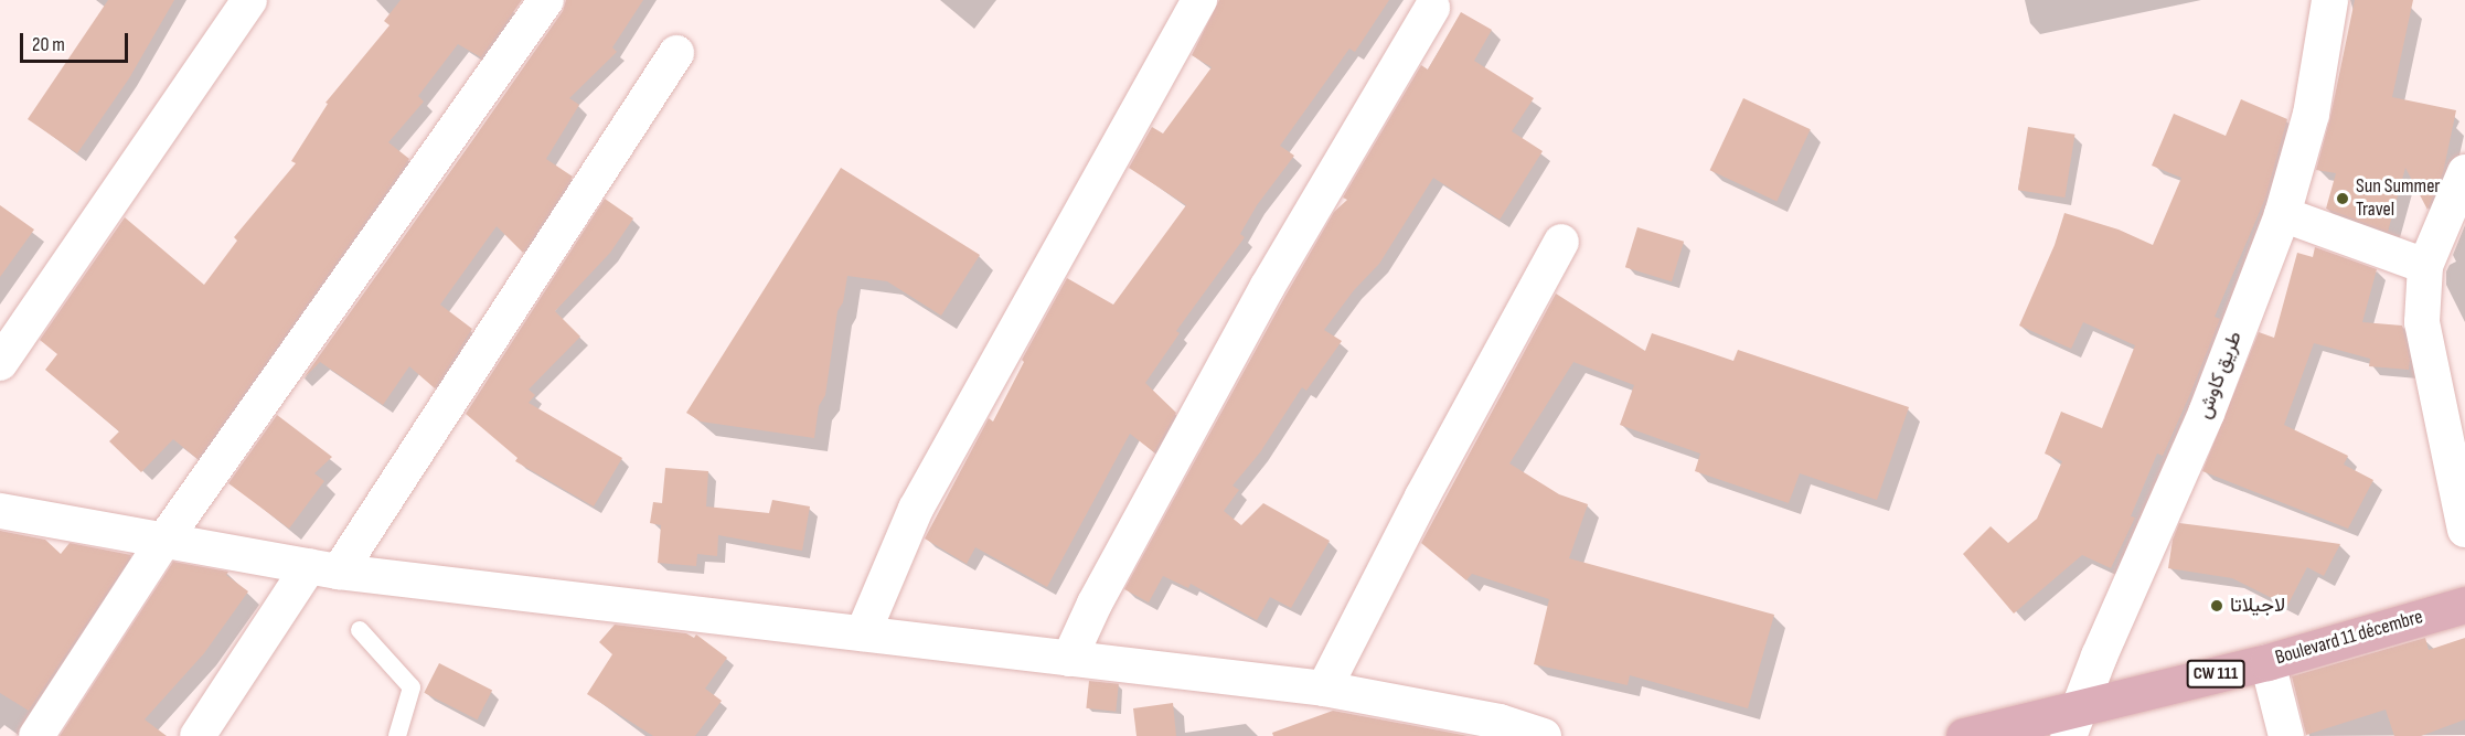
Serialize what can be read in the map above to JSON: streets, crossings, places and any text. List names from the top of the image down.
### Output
{
  "streets": {
    "main road": ["Boulevard 11 décembre", "CW 111"],
    "street": ["طريق كاوش"]
  },
  "crossings": [
    ["طريق كاوش", "Boulevard 11 décembre"]
  ],
  "places": ["Sun Summer Travel", "لاجيلاتا"],
  "scale_bar": "20 m"
}
